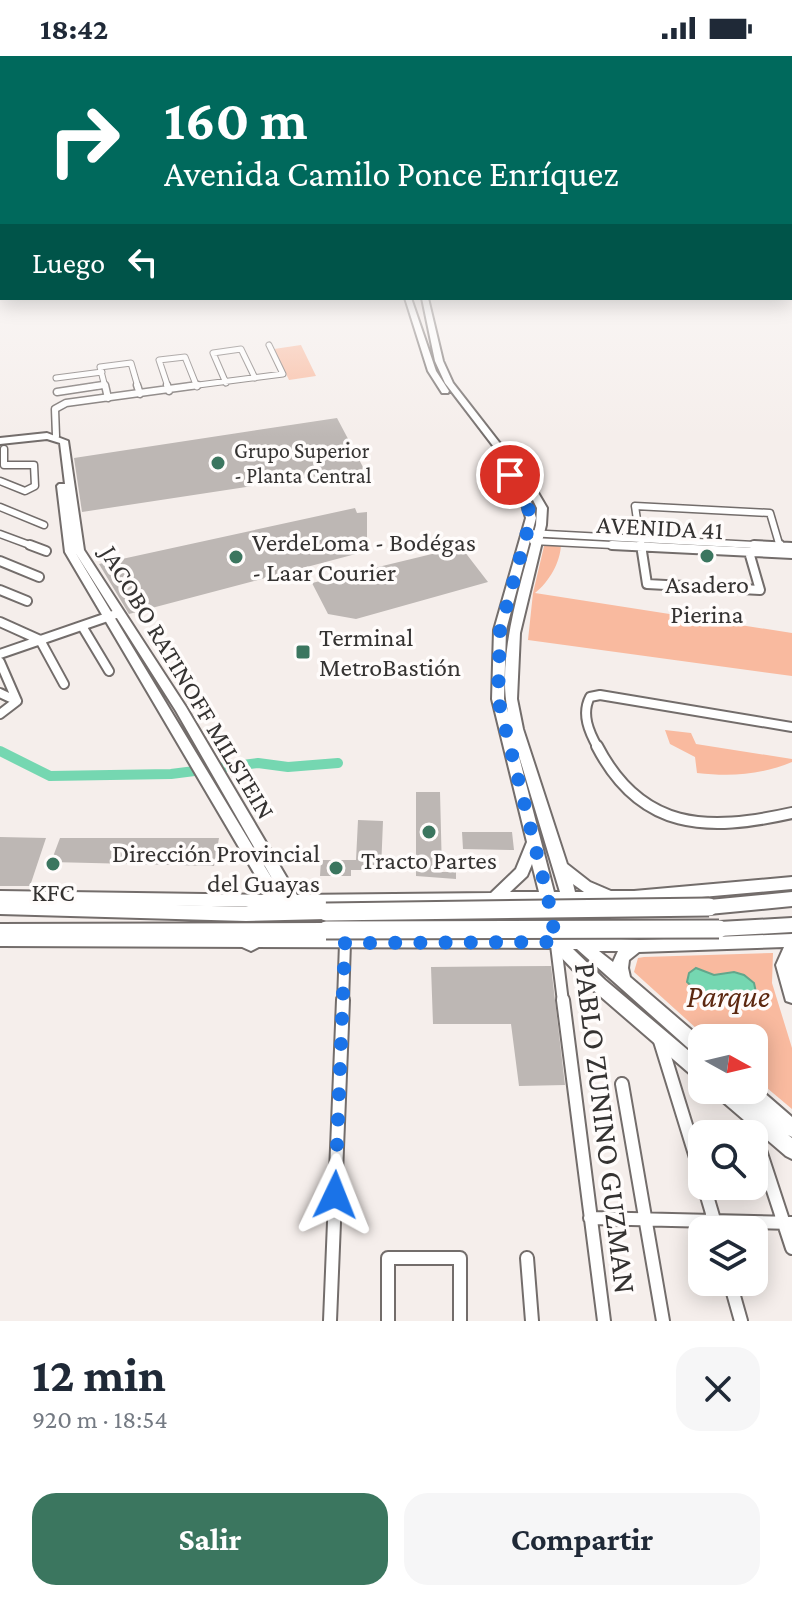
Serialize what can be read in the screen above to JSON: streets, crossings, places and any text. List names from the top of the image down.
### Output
{
  "streets": {
    "main road": ["JACOBO RATINOFF MILSTEIN"],
    "street": ["AVENIDA 41", "PABLO ZUNINO GUZMAN"]
  },
  "parks": ["Parque"],
  "places": {
    "other": [
      "Grupo Superior - Planta Central",
      "Asadero Pierina",
      "VerdeLoma - Bodégas - Laar Courier",
      "Tracto Partes",
      "KFC",
      "Dirección Provincial del Guayas"
    ],
    "transit": ["Terminal MetroBastión"]
  },
  "north": "right",
  "page": {
    "status": "18:42",
    "turn": ["160 m", "Avenida Camilo Ponce Enríquez"],
    "then": "Luego",
    "heading": ["12 min", "920 m · 18:54"],
    "buttons": ["Salir", "Compartir"]
  }
}
